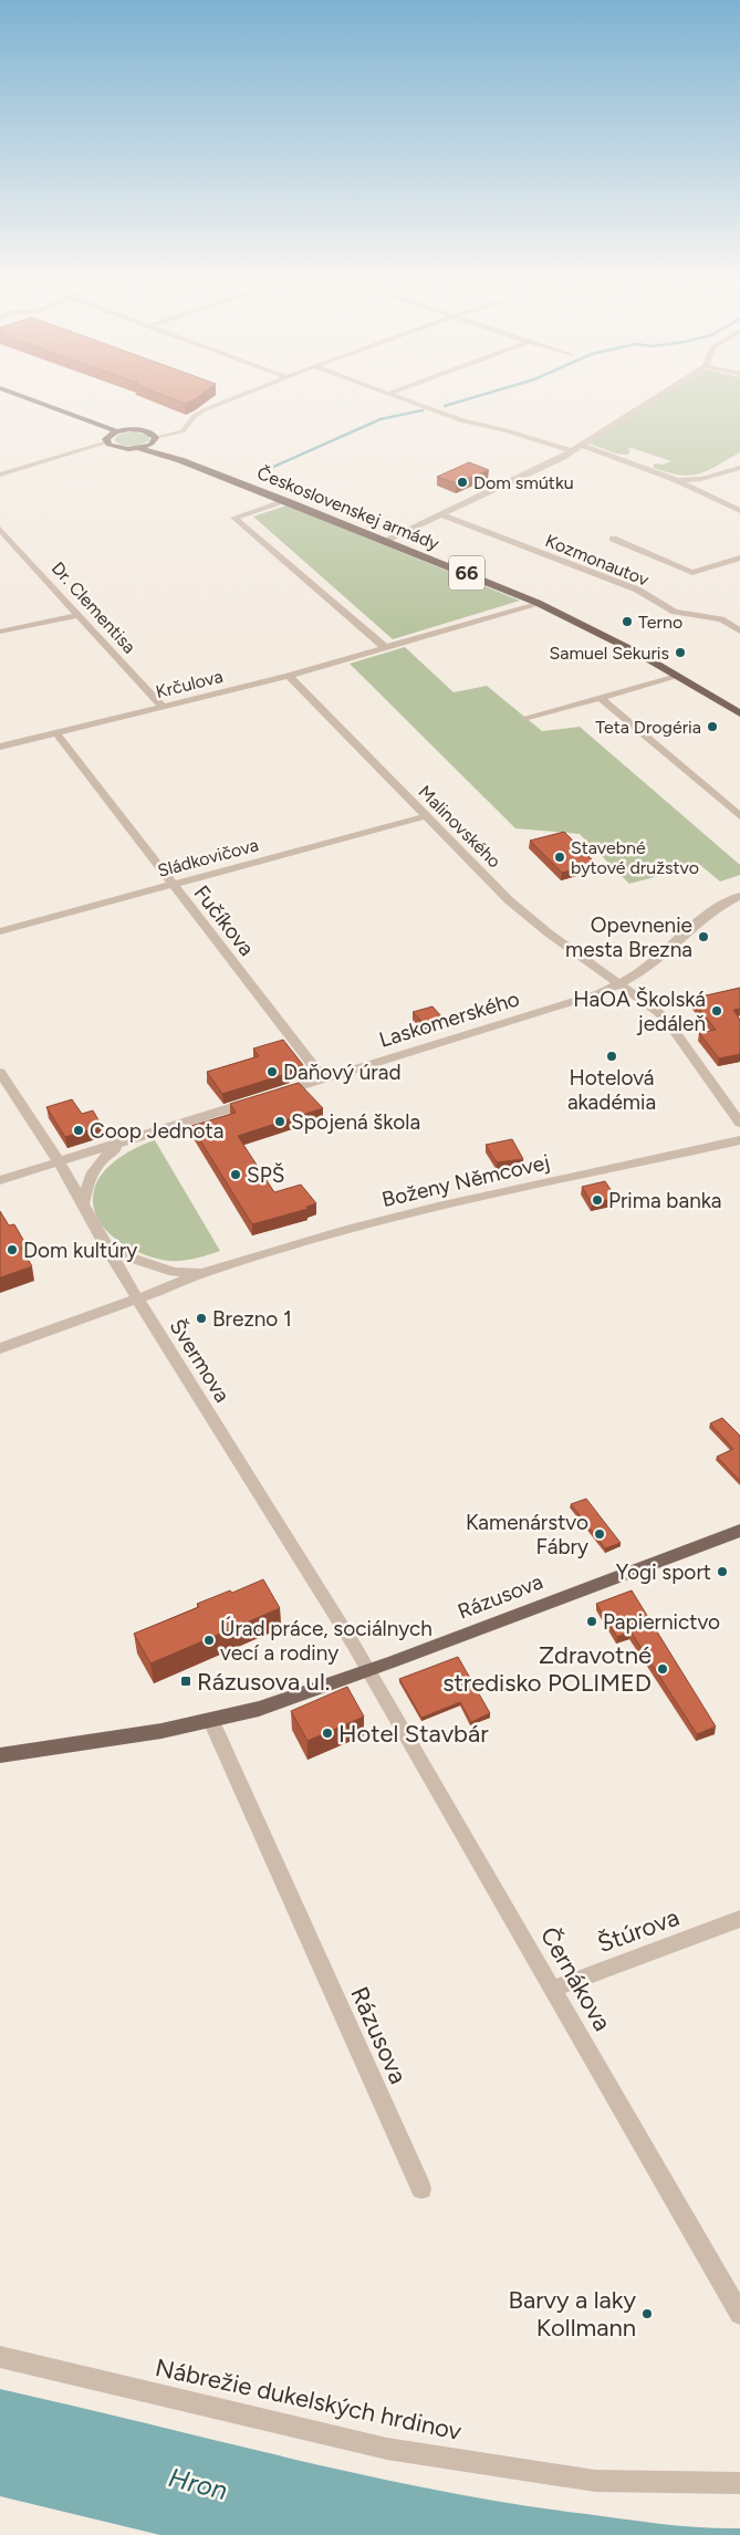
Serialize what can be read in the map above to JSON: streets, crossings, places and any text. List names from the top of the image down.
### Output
{
  "streets": {
    "main road": ["Československej armády", "66", "Rázusova"],
    "street": [
      "Kozmonautov",
      "Dr. Clementisa",
      "Krčulova",
      "Malinovského",
      "Sládkovičova",
      "Fučíkova",
      "Laskomerského",
      "Boženy Němcovej",
      "Švermova",
      "Štúrova",
      "Černákova",
      "Nábrežie dukelských hrdinov"
    ]
  },
  "crossings": [
    ["Československej armády", "Krčulova"],
    ["Dr. Clementisa", "Krčulova"],
    ["Krčulova", "Malinovského"],
    ["Krčulova", "Fučíkova"],
    ["Malinovského", "Sládkovičova"],
    ["Malinovského", "Laskomerského"],
    ["Sládkovičova", "Fučíkova"],
    ["Fučíkova", "Laskomerského"],
    ["Laskomerského", "Švermova"],
    ["Boženy Němcovej", "Švermova"],
    ["Švermova", "Rázusova"],
    ["Švermova", "Černákova"],
    ["Rázusova", "Černákova"],
    ["Štúrova", "Černákova"]
  ],
  "water": ["Hron"],
  "places": {
    "other": [
      "Dom smútku",
      "Terno",
      "Samuel Sekuris",
      "Teta Drogéria",
      "Stavebné bytové družstvo",
      "Opevnenie mesta Brezna",
      "HaOA Školská jedáleň",
      "Hotelová akadémia",
      "Daňový úrad",
      "Spojená škola",
      "Coop Jednota",
      "SPŠ",
      "Prima banka",
      "Dom kultúry",
      "Brezno 1",
      "Kamenárstvo Fábry",
      "Yogi sport",
      "Papiernictvo",
      "Úrad práce, sociálnych vecí a rodiny",
      "Zdravotné stredisko POLIMED",
      "Hotel Stavbár",
      "Barvy a laky Kollmann"
    ],
    "transit": ["Rázusova ul."]
  }
}
